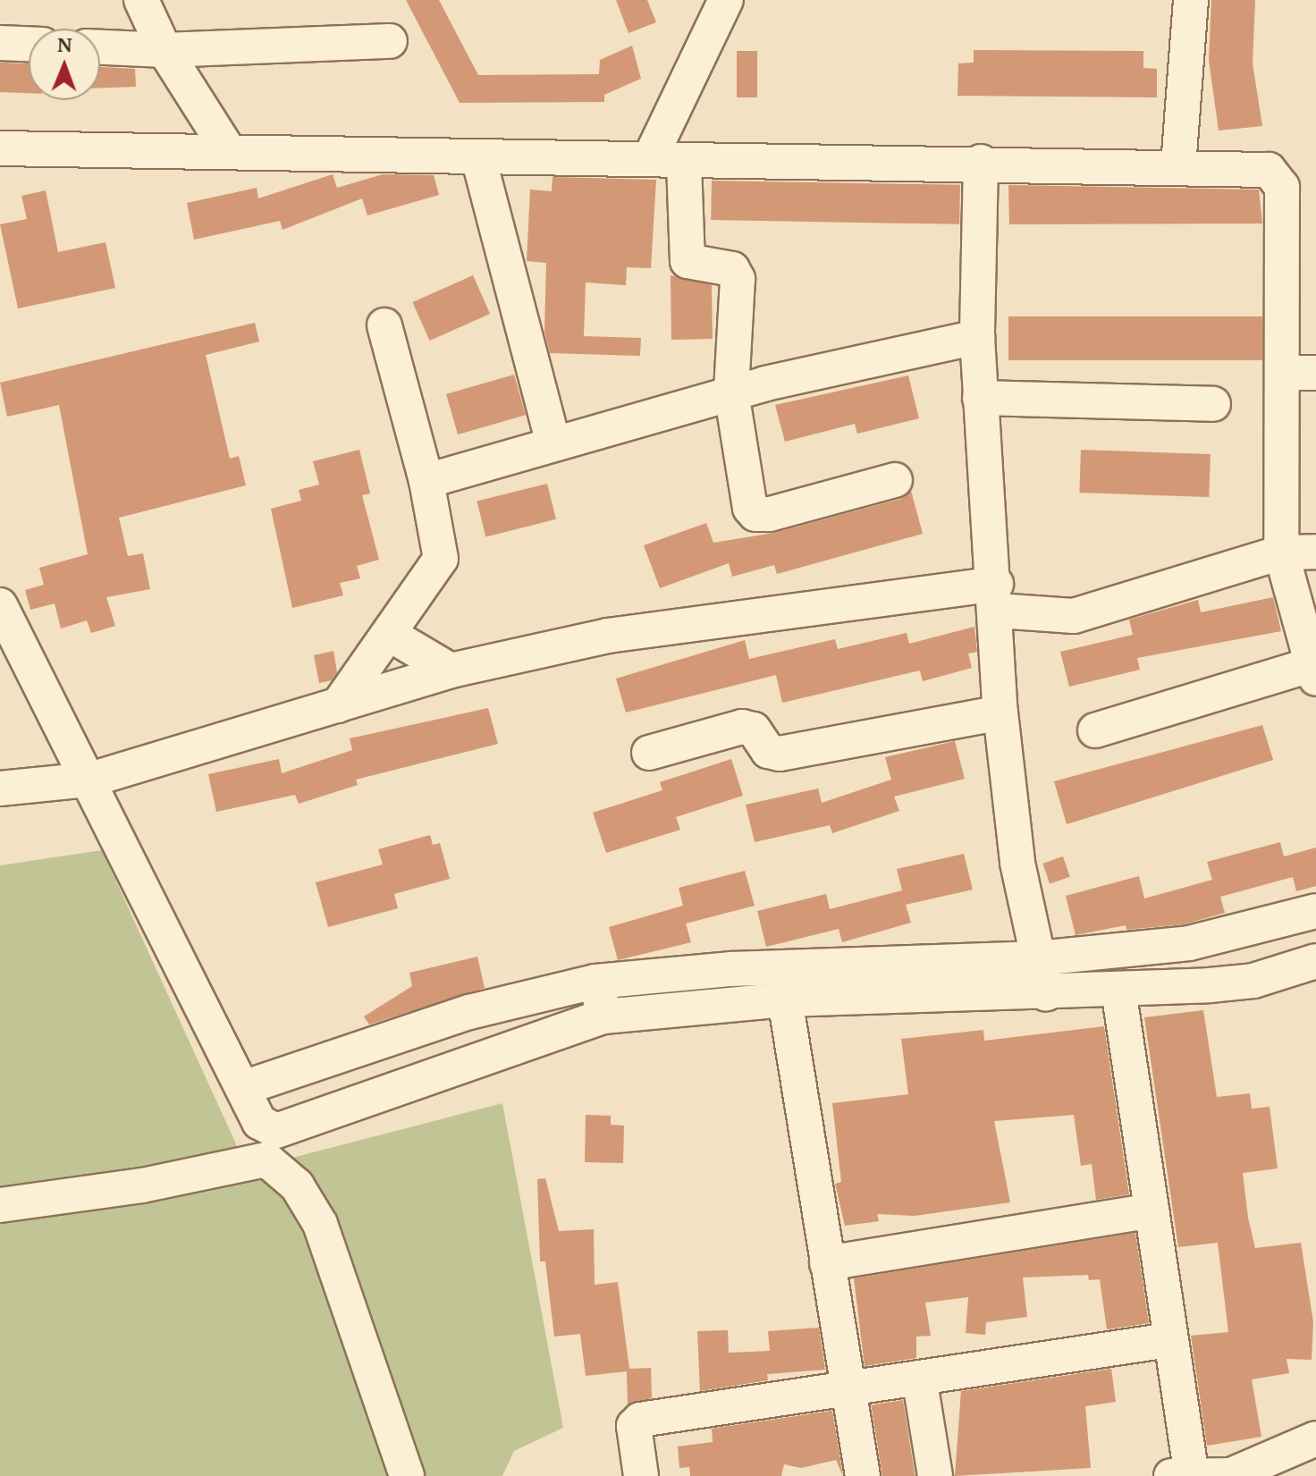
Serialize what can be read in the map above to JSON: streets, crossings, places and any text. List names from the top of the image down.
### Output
{
  "north": "top"
}
